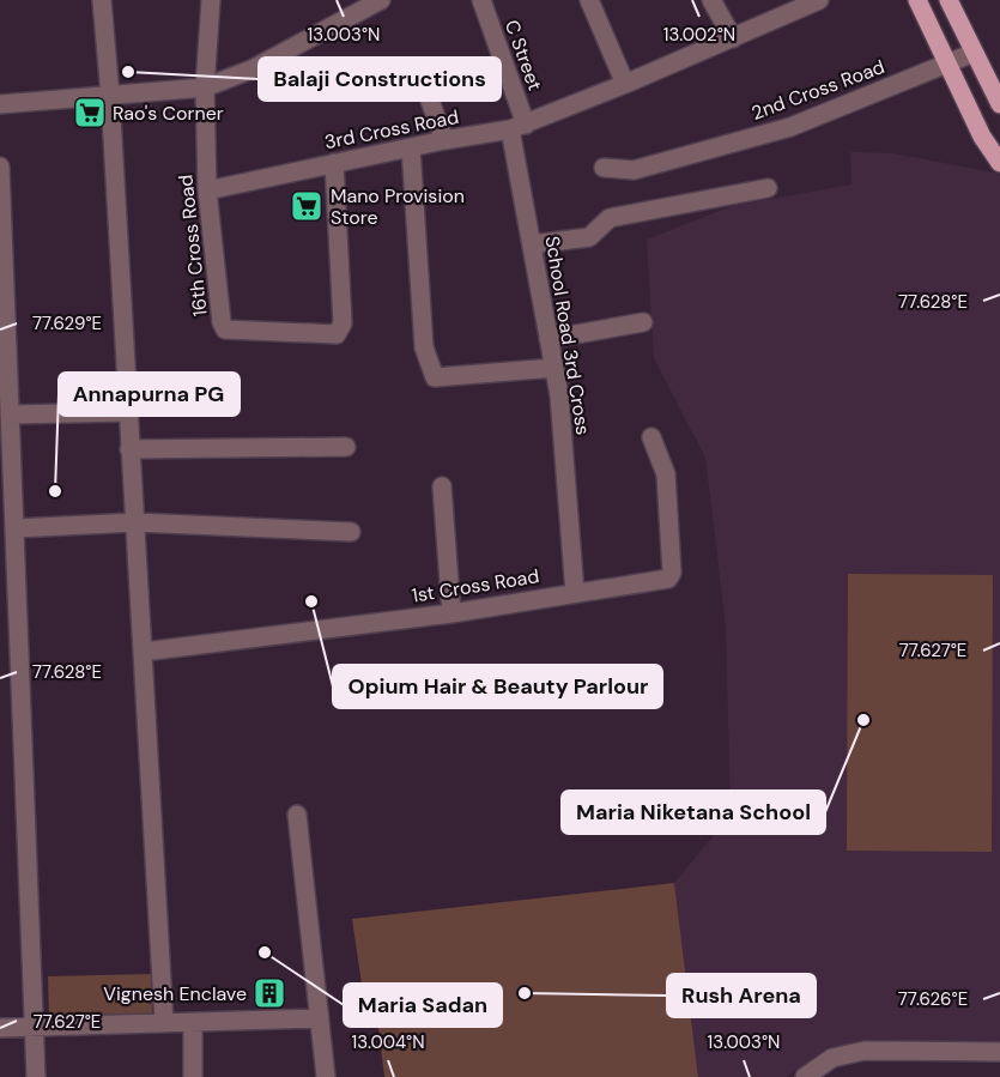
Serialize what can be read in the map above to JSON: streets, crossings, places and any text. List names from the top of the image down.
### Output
{
  "streets": {
    "street": [
      "C Street",
      "2nd Cross Road",
      "3rd Cross Road",
      "16th Cross Road",
      "School Road 3rd Cross",
      "1st Cross Road"
    ]
  },
  "crossings": [
    ["C Street", "3rd Cross Road"],
    ["C Street", "School Road 3rd Cross"],
    ["3rd Cross Road", "16th Cross Road"],
    ["3rd Cross Road", "School Road 3rd Cross"],
    ["School Road 3rd Cross", "1st Cross Road"]
  ],
  "places": {
    "other": [
      "Balaji Constructions",
      "Annapurna PG",
      "Opium Hair & Beauty Parlour",
      "Maria Niketana School",
      "Maria Sadan",
      "Rush Arena"
    ],
    "supermarket": ["Rao's Corner", "Mano Provision Store"],
    "building": ["Vignesh Enclave"]
  },
  "coordinates": [
    "13.003°N",
    "13.002°N",
    "77.628°E",
    "77.629°E",
    "77.627°E",
    "77.626°E",
    "13.004°N"
  ]
}
